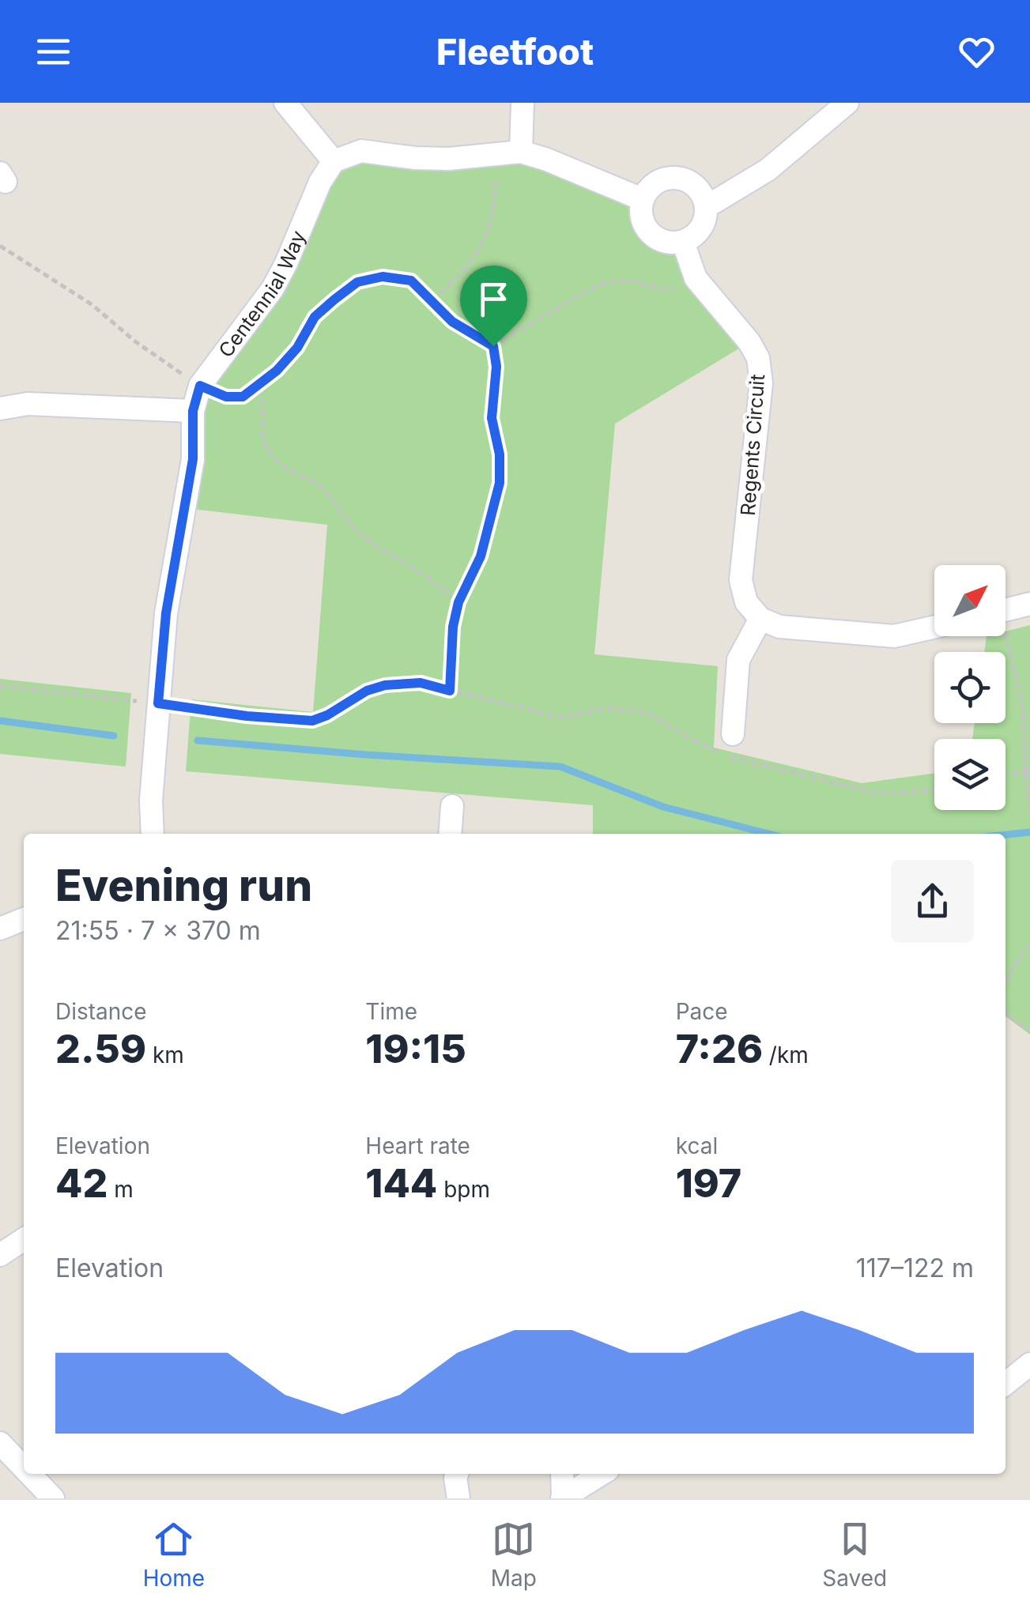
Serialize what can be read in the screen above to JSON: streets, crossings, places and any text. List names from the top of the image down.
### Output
{
  "streets": {
    "street": ["Centennial Way", "Regents Circuit"]
  },
  "north": "top right",
  "page": {
    "header": "Fleetfoot",
    "heading": ["Evening run", "21:55 · 7 × 370 m"],
    "stats": [
      ["Distance", "2.59 km"],
      ["Time", "19:15"],
      ["Pace", "7:26 /km"],
      ["Elevation", "42 m"],
      ["Heart rate", "144 bpm"],
      ["kcal", "197"]
    ],
    "chart": ["Elevation", "117–122 m"],
    "tabs": ["Home", "Map", "Saved"]
  }
}
